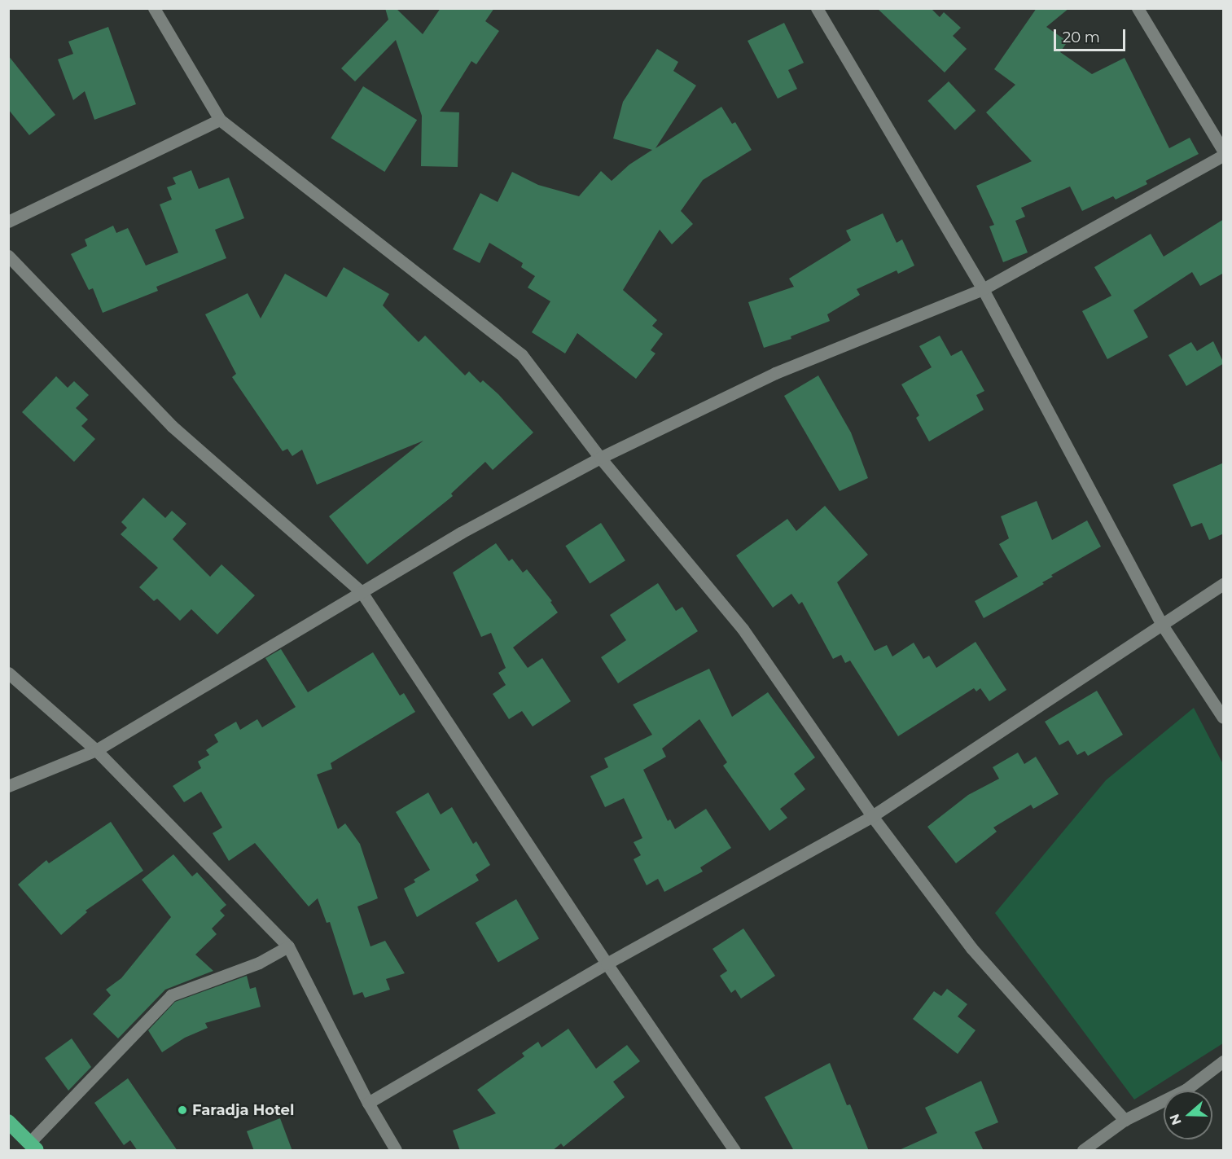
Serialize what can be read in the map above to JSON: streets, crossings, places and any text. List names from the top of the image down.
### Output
{
  "places": ["Faradja Hotel"],
  "scale_bar": "20 m",
  "north": "left"
}
